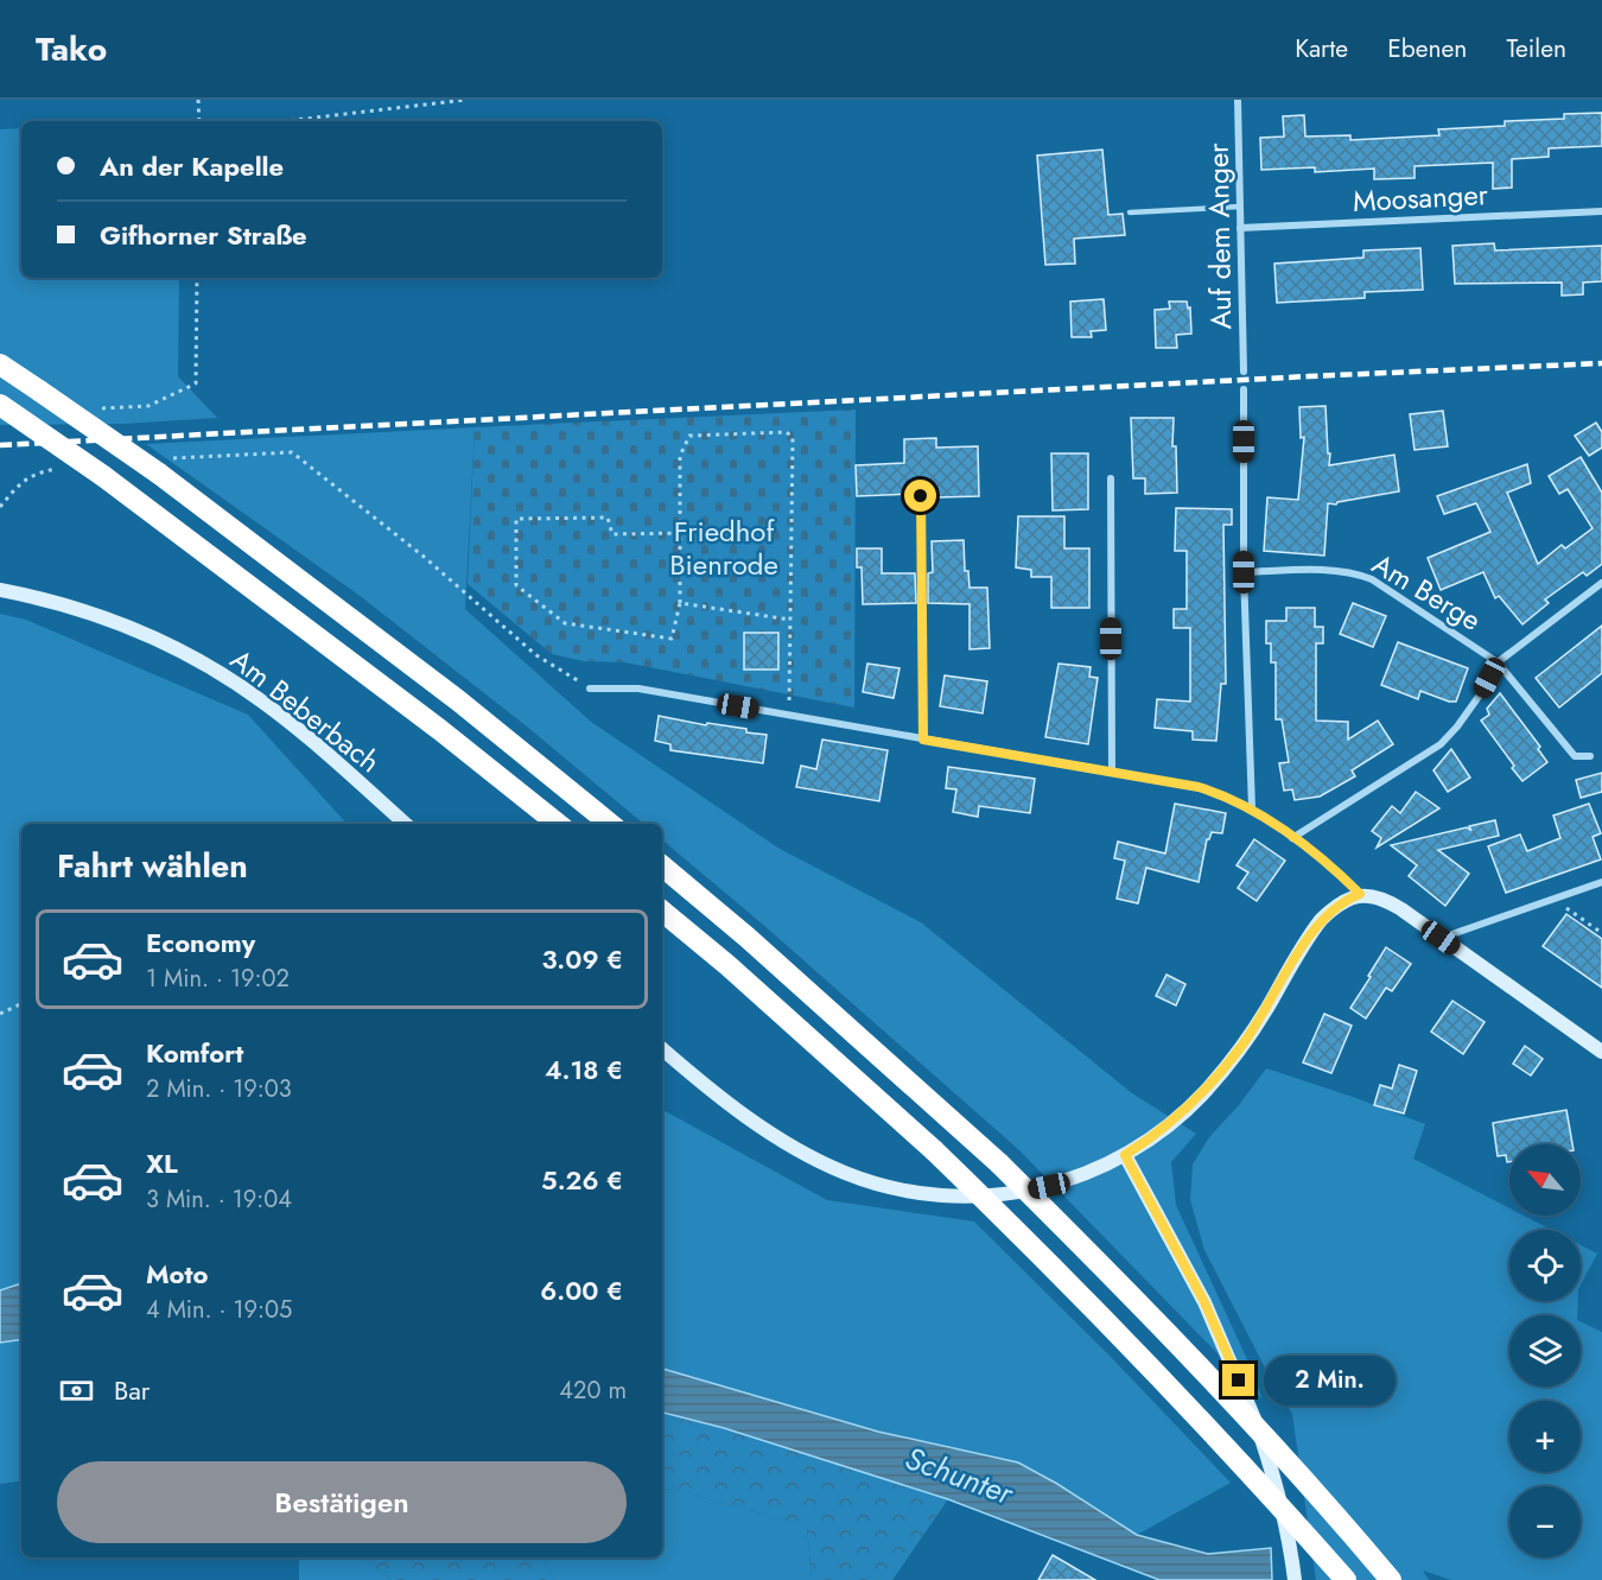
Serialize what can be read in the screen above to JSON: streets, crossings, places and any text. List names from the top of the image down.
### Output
{
  "streets": {
    "main road": ["Am Beberbach"],
    "street": ["Moosanger", "Auf dem Anger", "Am Berge"]
  },
  "crossings": [
    ["Moosanger", "Auf dem Anger"]
  ],
  "water": ["Schunter"],
  "parks": ["Friedhof Bienrode"],
  "north": "top left",
  "page": {
    "header": "Tako",
    "nav": ["Karte", "Ebenen", "Teilen"],
    "banner": ["An der Kapelle", "Gifhorner Straße"],
    "heading": "Fahrt wählen",
    "list": [
      {
        "name": "Economy",
        "note": "1 Min. · 19:02",
        "value": "3.09 €"
      },
      {
        "name": "Komfort",
        "note": "2 Min. · 19:03",
        "value": "4.18 €"
      },
      {
        "name": "XL",
        "note": "3 Min. · 19:04",
        "value": "5.26 €"
      },
      {
        "name": "Moto",
        "note": "4 Min. · 19:05",
        "value": "6.00 €"
      }
    ],
    "map_buttons": ["+", "−"],
    "pay": ["Bar", "420 m"],
    "bubble": "2 Min.",
    "buttons": "Bestätigen"
  }
}
